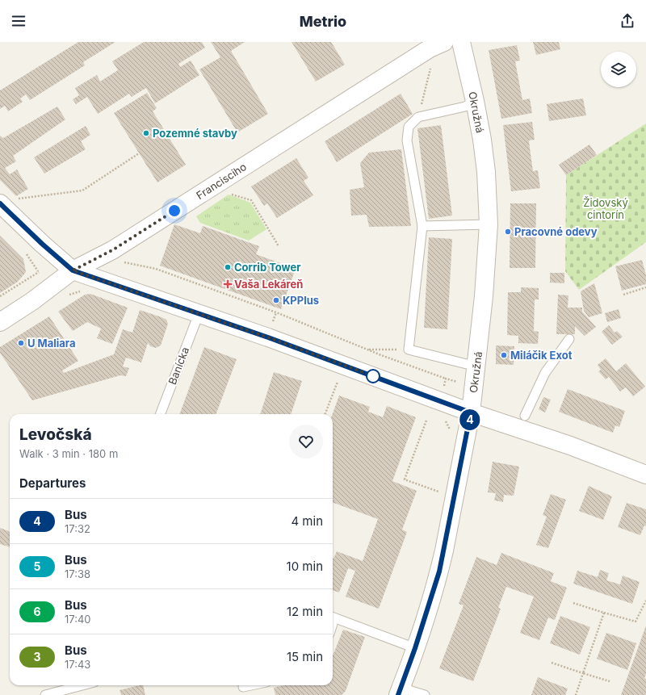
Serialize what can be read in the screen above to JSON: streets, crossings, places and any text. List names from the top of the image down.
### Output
{
  "streets": {
    "street": ["Okružná", "Francisciho"],
    "lane": ["Banícka"]
  },
  "parks": ["Židovský cintorín"],
  "places": {
    "other": [
      "Pozemné stavby",
      "Pracovné odevy",
      "Corrib Tower",
      "KPPlus",
      "U Maliara",
      "Miláčik Exot"
    ],
    "health": ["Vaša Lekáreň"]
  },
  "lines": ["bus line 4"],
  "page": {
    "header": "Metrio",
    "on_map": "4",
    "heading": [
      ["Levočská", "Walk · 3 min · 180 m"],
      "Departures"
    ],
    "list": [
      {
        "mark": "4",
        "name": "Bus",
        "note": "17:32",
        "value": "4 min"
      },
      {
        "mark": "5",
        "name": "Bus",
        "note": "17:38",
        "value": "10 min"
      },
      {
        "mark": "6",
        "name": "Bus",
        "note": "17:40",
        "value": "12 min"
      },
      {
        "mark": "3",
        "name": "Bus",
        "note": "17:43",
        "value": "15 min"
      }
    ]
  }
}
